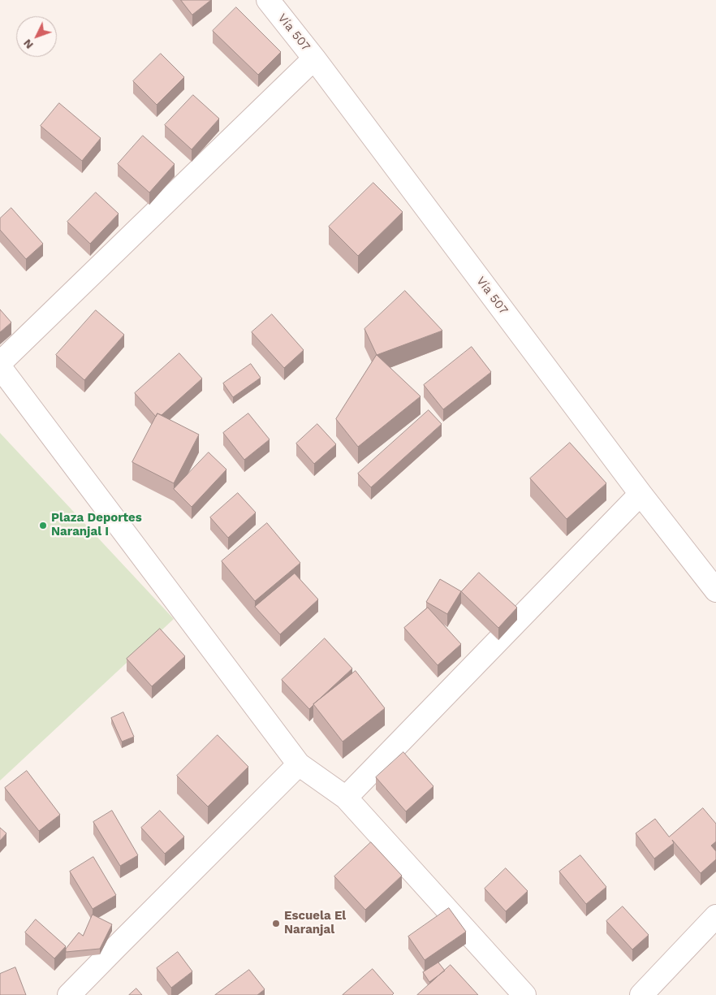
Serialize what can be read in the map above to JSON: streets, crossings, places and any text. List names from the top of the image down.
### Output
{
  "streets": {
    "street": ["Vía 507"]
  },
  "places": ["Plaza Deportes Naranjal I", "Escuela El Naranjal"],
  "north": "bottom left"
}
